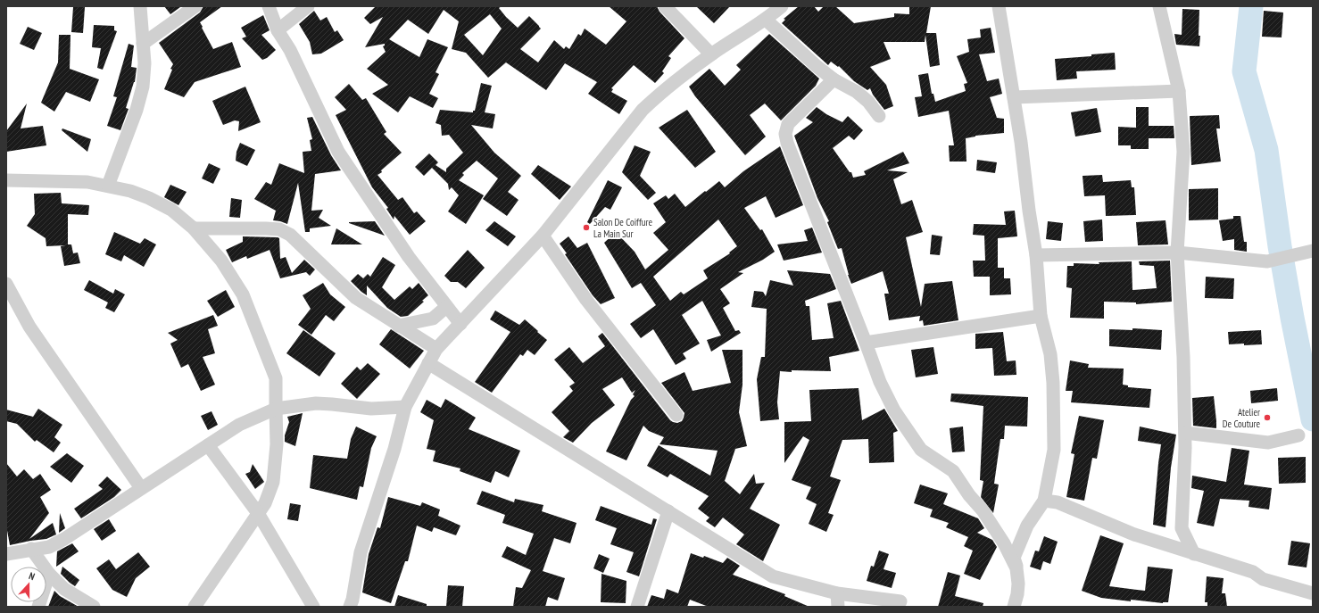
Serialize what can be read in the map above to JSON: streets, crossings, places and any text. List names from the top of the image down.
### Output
{
  "places": ["Salon De Coiffure La Main Sur", "Atelier De Couture"],
  "north": "top"
}
